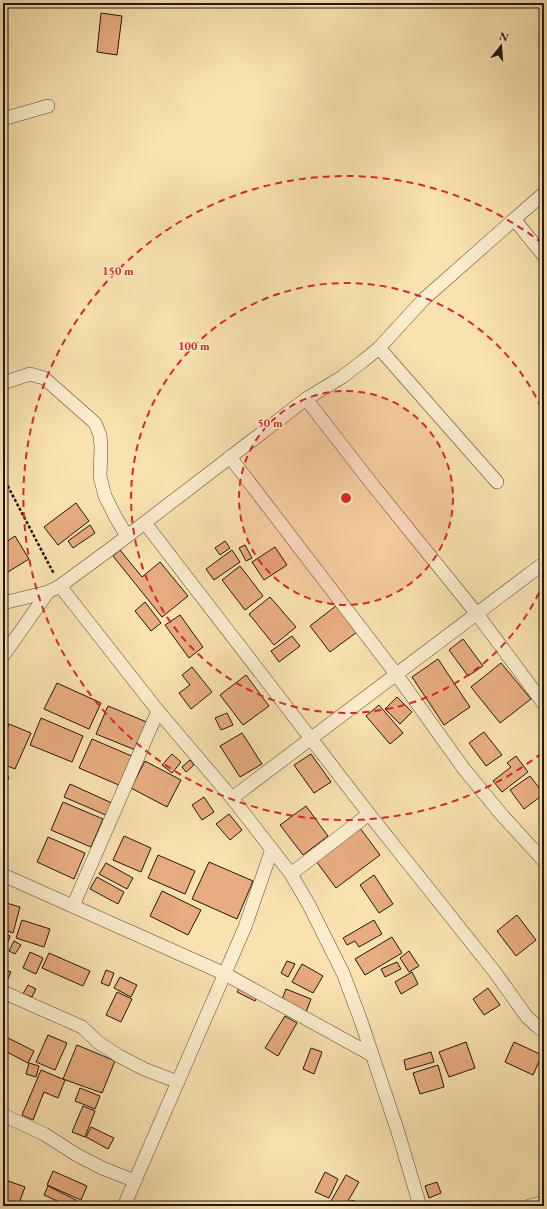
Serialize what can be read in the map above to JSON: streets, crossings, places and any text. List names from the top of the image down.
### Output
{
  "north": "top",
  "rings": ["150 m", "100 m", "50 m"]
}
